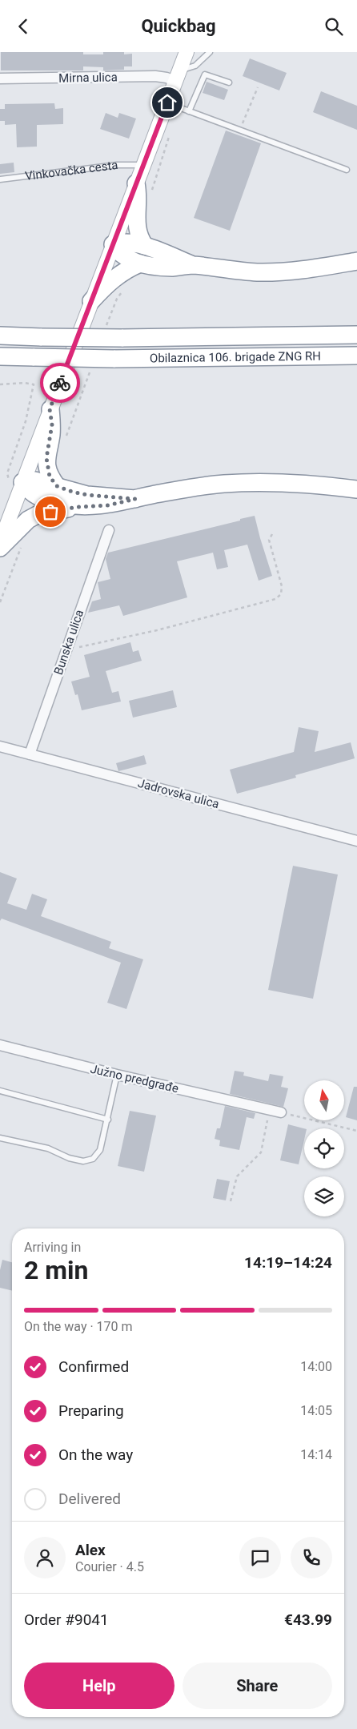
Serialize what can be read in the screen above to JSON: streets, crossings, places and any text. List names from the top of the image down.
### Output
{
  "streets": {
    "highway": ["Obilaznica 106. brigade ZNG RH"],
    "street": [
      "Mirna ulica",
      "Bunska ulica",
      "Jadrovska ulica",
      "Južno predgrađe"
    ],
    "lane": ["Vinkovačka cesta"]
  },
  "crossings": [
    ["Bunska ulica", "Jadrovska ulica"]
  ],
  "north": "top",
  "page": {
    "header": "Quickbag",
    "heading": ["2 min", "Arriving in", "14:19–14:24"],
    "panel": [
      "Alex",
      "Courier · 4.5",
      "Order #9041",
      "€43.99"
    ],
    "bar": "On the way · 170 m",
    "list": [
      ["Confirmed", "14:00"],
      ["Preparing", "14:05"],
      ["On the way", "14:14"],
      "Delivered"
    ],
    "buttons": ["Help", "Share"]
  }
}
